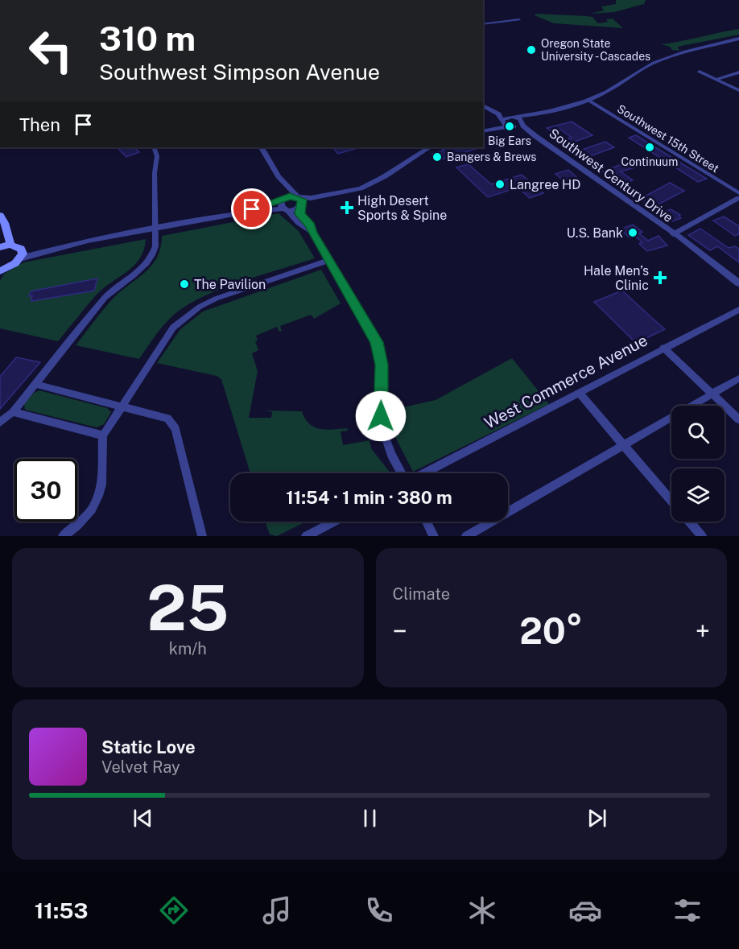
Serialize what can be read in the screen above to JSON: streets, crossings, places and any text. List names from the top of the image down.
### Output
{
  "streets": {
    "street": ["Southwest 15th Street", "Southwest Century Drive", "West Commerce Avenue"]
  },
  "places": {
    "other": [
      "Oregon State University - Cascades",
      "Big Ears",
      "Continuum",
      "Bangers & Brews",
      "Langree HD",
      "U.S. Bank",
      "The Pavilion"
    ],
    "health": ["High Desert Sports & Spine", "Hale Men’s Clinic"]
  },
  "page": {
    "turn": ["310 m", "Southwest Simpson Avenue"],
    "then": "Then",
    "limit": "30",
    "trip": "11:54 · 1 min · 380 m",
    "tile": [
      ["25", "km/h"],
      "Climate"
    ],
    "heat": ["−", "20°", "+"],
    "song": ["Static Love", "Velvet Ray"],
    "tabs": "11:53"
  }
}
